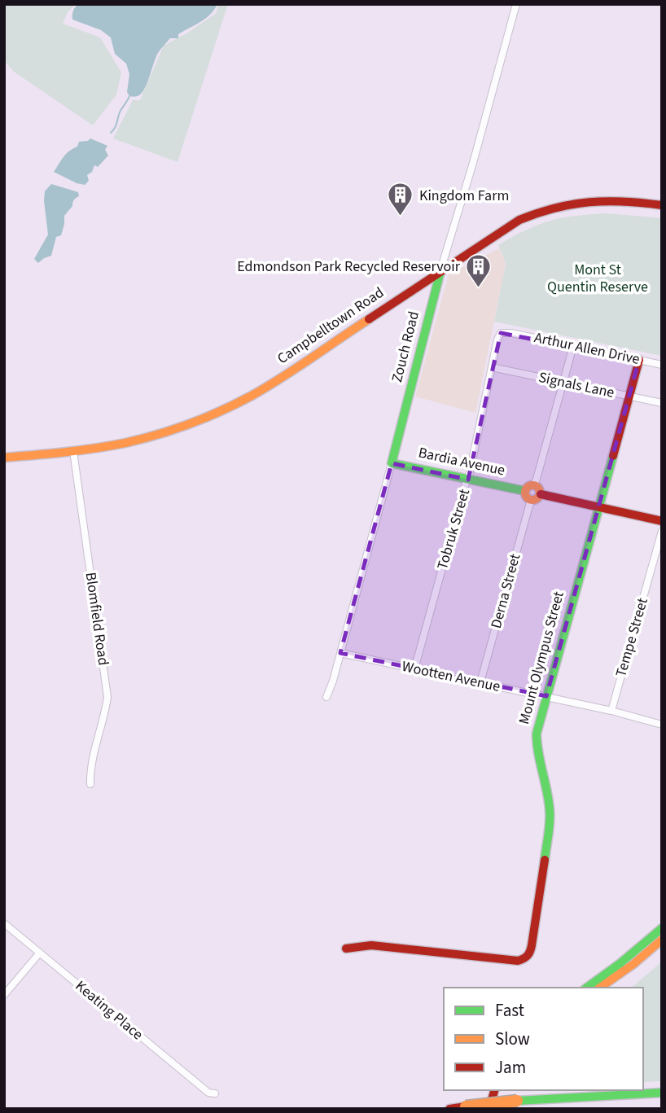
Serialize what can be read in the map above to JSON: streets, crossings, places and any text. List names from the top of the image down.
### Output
{
  "streets": {
    "main road": [
      "Campbelltown Road",
      "Zouch Road",
      "Bardia Avenue",
      "Mount Olympus Street"
    ],
    "street": [
      "Arthur Allen Drive",
      "Signals Lane",
      "Tobruk Street",
      "Derna Street",
      "Blomfield Road",
      "Tempe Street",
      "Wootten Avenue",
      "Keating Place"
    ]
  },
  "crossings": [
    ["Campbelltown Road", "Zouch Road"],
    ["Campbelltown Road", "Blomfield Road"],
    ["Zouch Road", "Bardia Avenue"],
    ["Zouch Road", "Wootten Avenue"],
    ["Arthur Allen Drive", "Tobruk Street"],
    ["Arthur Allen Drive", "Derna Street"],
    ["Arthur Allen Drive", "Mount Olympus Street"],
    ["Signals Lane", "Tobruk Street"],
    ["Signals Lane", "Derna Street"],
    ["Signals Lane", "Mount Olympus Street"],
    ["Bardia Avenue", "Tobruk Street"],
    ["Bardia Avenue", "Derna Street"],
    ["Bardia Avenue", "Mount Olympus Street"],
    ["Tobruk Street", "Wootten Avenue"],
    ["Derna Street", "Wootten Avenue"],
    ["Tempe Street", "Wootten Avenue"],
    ["Mount Olympus Street", "Wootten Avenue"]
  ],
  "parks": ["Mont St Quentin Reserve"],
  "places": {
    "building": ["Kingdom Farm", "Edmondson Park Recycled Reservoir"]
  },
  "legend": ["Fast", "Slow", "Jam"]
}
